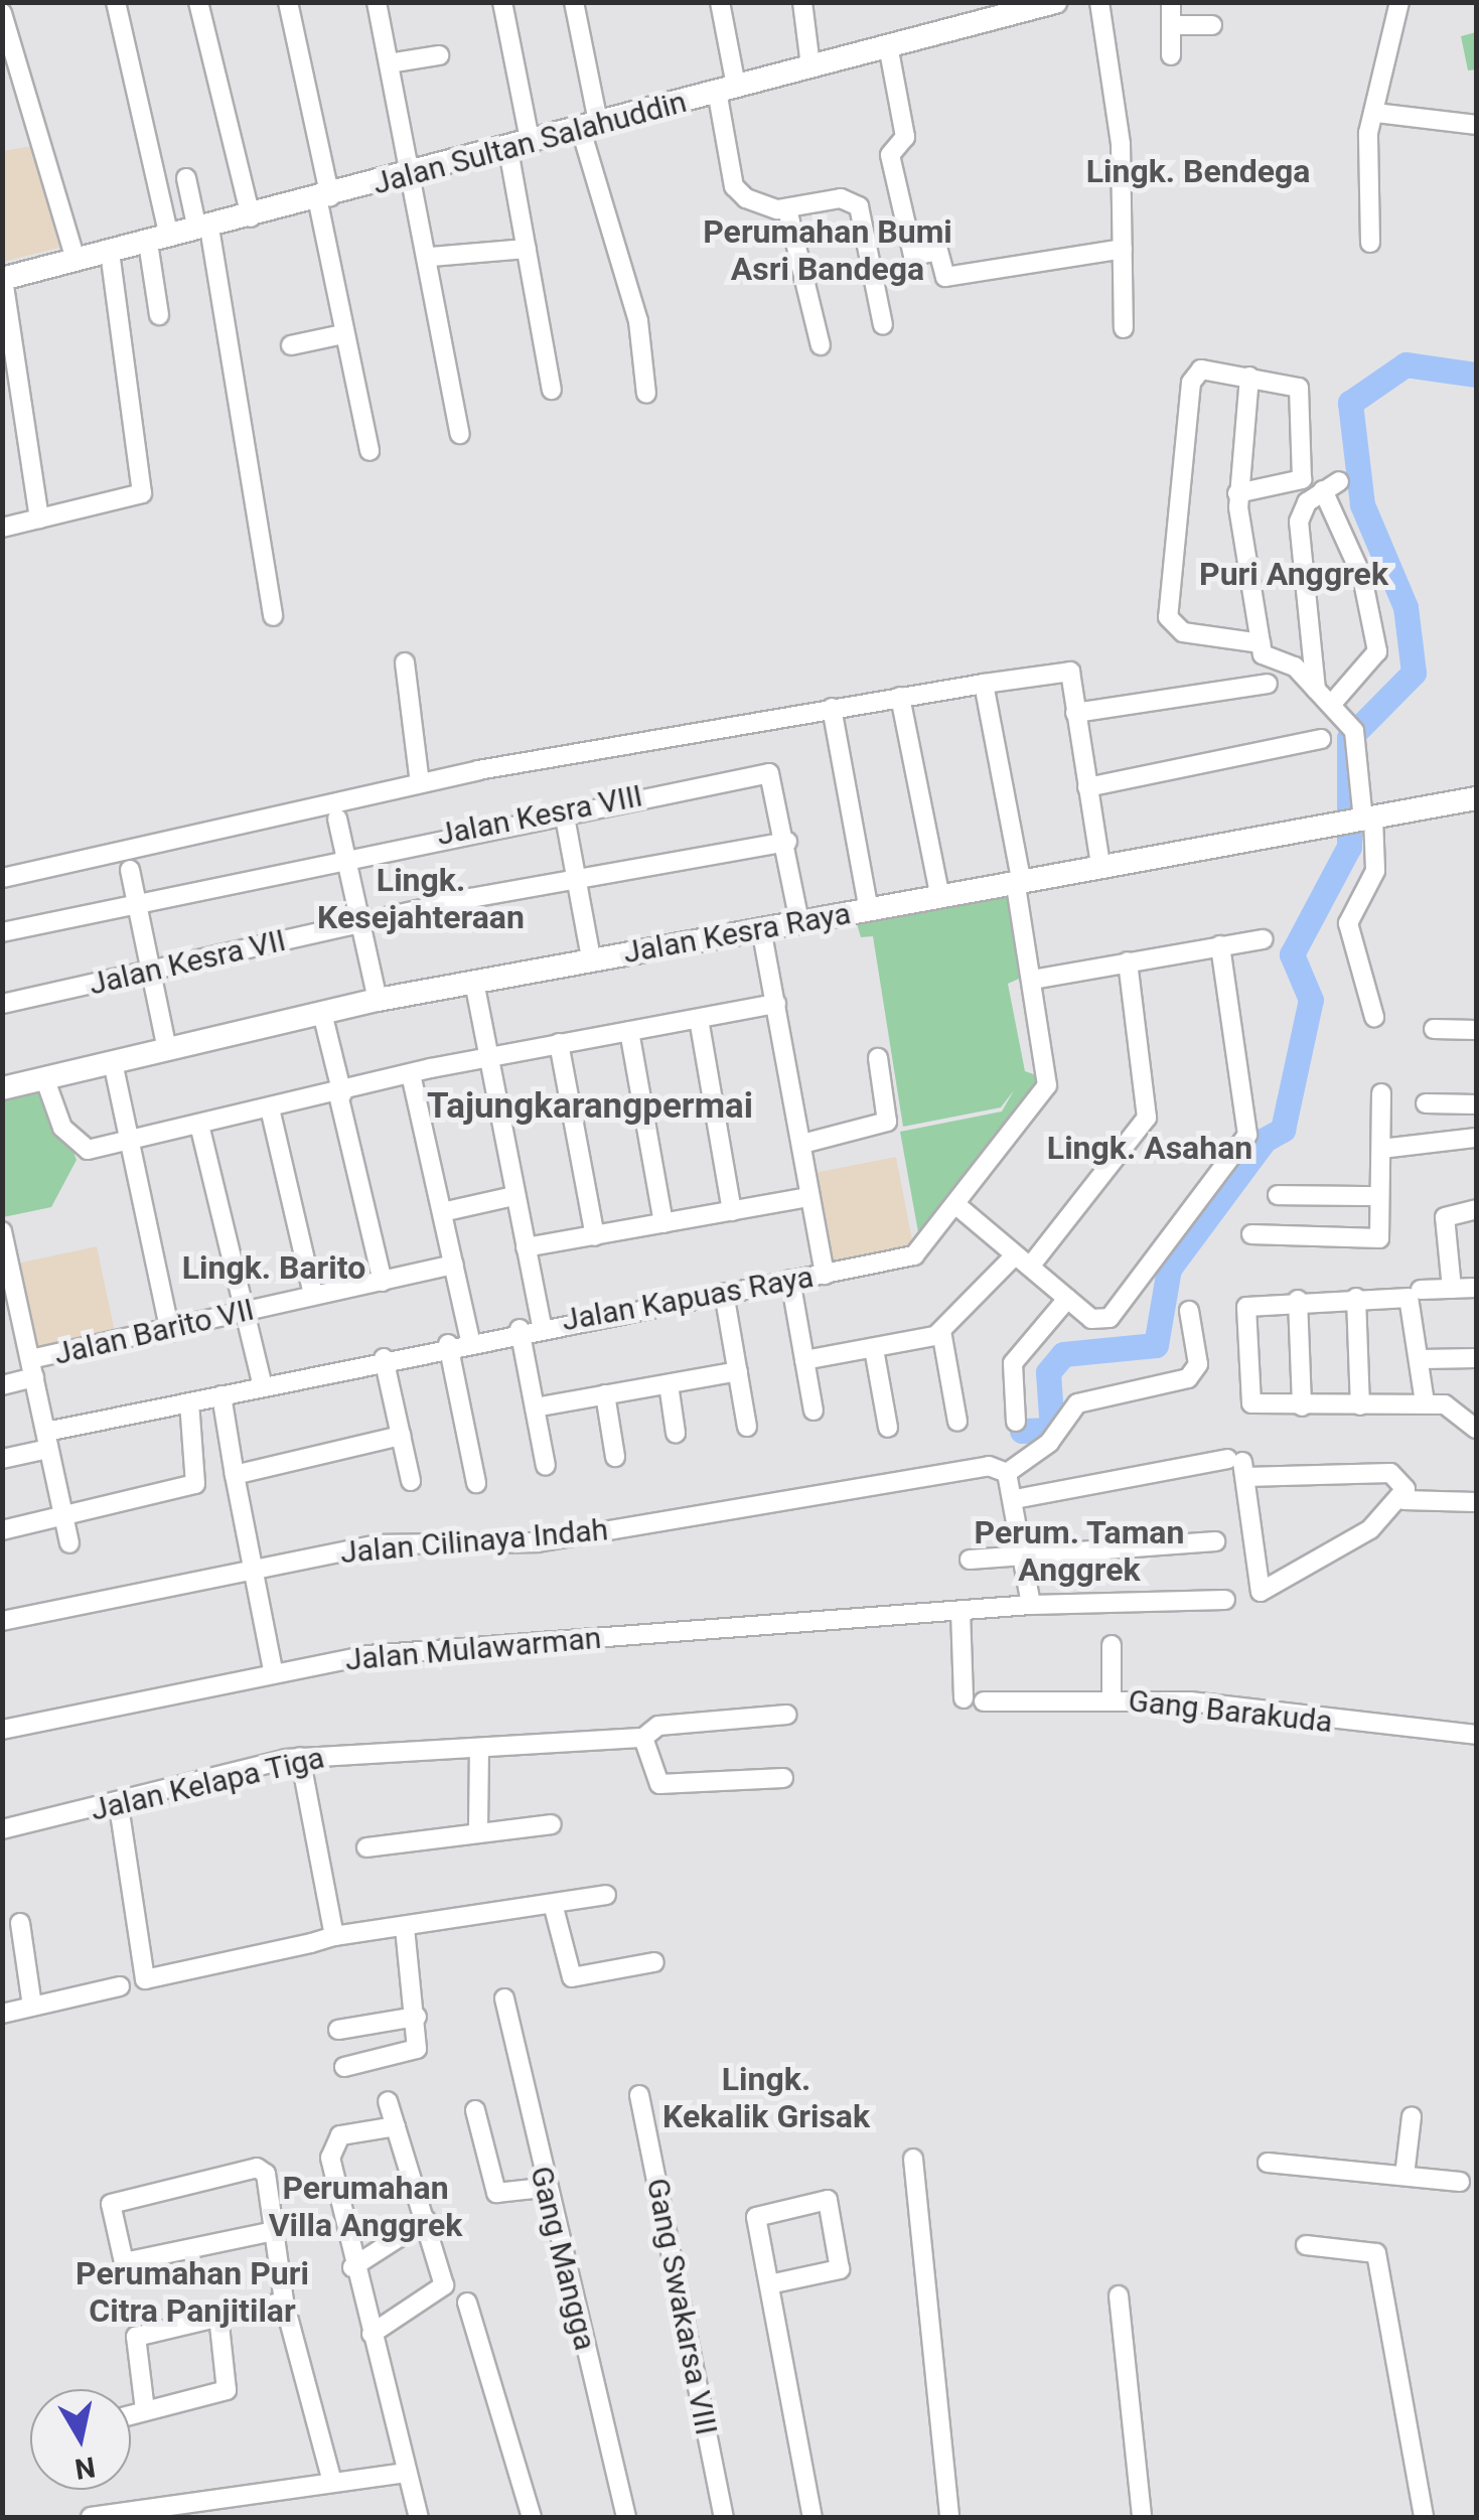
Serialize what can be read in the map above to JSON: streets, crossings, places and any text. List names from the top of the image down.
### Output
{
  "streets": {
    "street": [
      "Jalan Sultan Salahuddin",
      "Jalan Kesra VIII",
      "Jalan Kesra Raya",
      "Jalan Kesra VII",
      "Jalan Kapuas Raya",
      "Jalan Barito VII",
      "Jalan Cilinaya Indah",
      "Jalan Mulawarman",
      "Gang Barakuda",
      "Jalan Kelapa Tiga",
      "Gang Mangga",
      "Gang Swakarsa VIII"
    ]
  },
  "crossings": [
    ["Jalan Kesra VIII", "Jalan Kesra VII"],
    ["Jalan Kesra Raya", "Jalan Kapuas Raya"],
    ["Jalan Mulawarman", "Gang Barakuda"]
  ],
  "districts": [
    "Lingk. Bendega",
    "Perumahan Bumi Asri Bandega",
    "Puri Anggrek",
    "Lingk. Kesejahteraan",
    "Tajungkarangpermai",
    "Lingk. Asahan",
    "Lingk. Barito",
    "Perum. Taman Anggrek",
    "Lingk. Kekalik Grisak",
    "Perumahan Villa Anggrek",
    "Perumahan Puri Citra Panjitilar"
  ],
  "north": "bottom"
}
